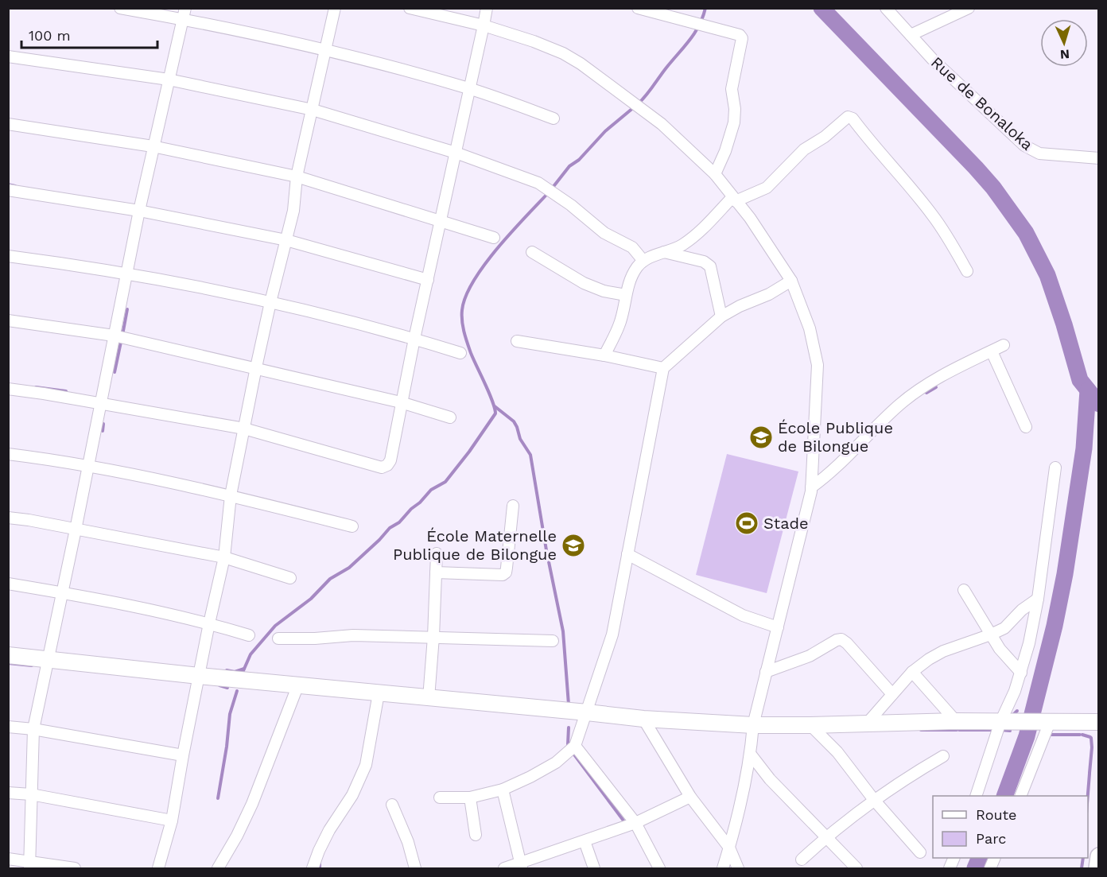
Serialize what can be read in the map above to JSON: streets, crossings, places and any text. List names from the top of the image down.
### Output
{
  "streets": {
    "street": ["Rue de Bonaloka"]
  },
  "places": {
    "school or university": ["École Publique de Bilongue", "École Maternelle Publique de Bilongue"],
    "sports": ["Stade"]
  },
  "legend": ["Route", "Parc"],
  "scale_bar": "100 m",
  "north": "bottom"
}
